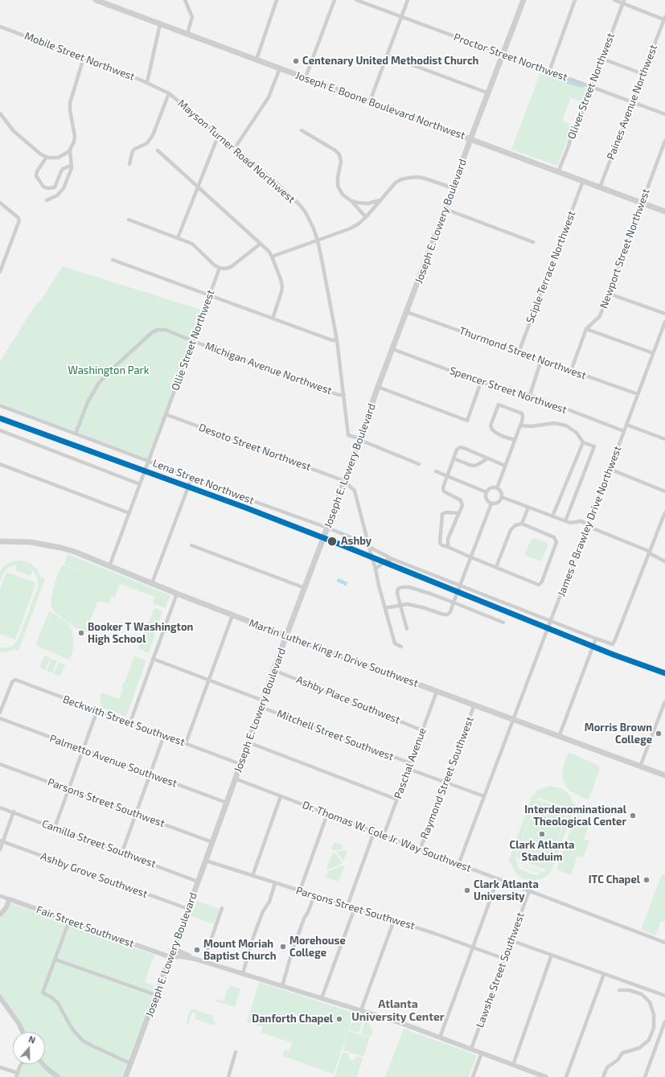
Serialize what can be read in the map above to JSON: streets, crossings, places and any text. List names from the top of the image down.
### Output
{
  "streets": {
    "main road": ["Joseph E. Boone Boulevard Northwest", "Joseph E. Lowery Boulevard", "Martin Luther King Jr Drive Southwest"],
    "street": [
      "Mobile Street Northwest",
      "Proctor Street Northwest",
      "Oliver Street Northwest",
      "Paines Avenue Northwest",
      "Mayson Turner Road Northwest",
      "Newport Street Northwest",
      "Sciple Terrace Northwest",
      "Ollie Street Northwest",
      "Thurmond Street Northwest",
      "Michigan Avenue Northwest",
      "Spencer Street Northwest",
      "Desoto Street Northwest",
      "Lena Street Northwest",
      "James P Brawley Drive Northwest",
      "Ashby Place Southwest",
      "Beckwith Street Southwest",
      "Mitchell Street Southwest",
      "Palmetto Avenue Southwest",
      "Paschal Avenue",
      "Raymond Street Southwest",
      "Parsons Street Southwest",
      "Dr. Thomas W. Cole Jr. Way Southwest",
      "Camilla Street Southwest",
      "Ashby Grove Southwest",
      "Fair Street Southwest",
      "Lawshe Street Southwest"
    ]
  },
  "crossings": [
    ["Mobile Street Northwest", "Mayson Turner Road Northwest"],
    ["Proctor Street Northwest", "Oliver Street Northwest"],
    ["Proctor Street Northwest", "Paines Avenue Northwest"],
    ["Proctor Street Northwest", "Joseph E. Lowery Boulevard"],
    ["Oliver Street Northwest", "Joseph E. Boone Boulevard Northwest"],
    ["Paines Avenue Northwest", "Joseph E. Boone Boulevard Northwest"],
    ["Joseph E. Boone Boulevard Northwest", "Joseph E. Lowery Boulevard"],
    ["Joseph E. Boone Boulevard Northwest", "Newport Street Northwest"],
    ["Joseph E. Boone Boulevard Northwest", "Sciple Terrace Northwest"],
    ["Mayson Turner Road Northwest", "Joseph E. Lowery Boulevard"],
    ["Mayson Turner Road Northwest", "Michigan Avenue Northwest"],
    ["Joseph E. Lowery Boulevard", "Thurmond Street Northwest"],
    ["Joseph E. Lowery Boulevard", "Spencer Street Northwest"],
    ["Joseph E. Lowery Boulevard", "Desoto Street Northwest"],
    ["Joseph E. Lowery Boulevard", "Lena Street Northwest"],
    ["Joseph E. Lowery Boulevard", "Martin Luther King Jr Drive Southwest"],
    ["Joseph E. Lowery Boulevard", "Ashby Place Southwest"],
    ["Joseph E. Lowery Boulevard", "Beckwith Street Southwest"],
    ["Joseph E. Lowery Boulevard", "Mitchell Street Southwest"],
    ["Joseph E. Lowery Boulevard", "Palmetto Avenue Southwest"],
    ["Joseph E. Lowery Boulevard", "Parsons Street Southwest"],
    ["Joseph E. Lowery Boulevard", "Dr. Thomas W. Cole Jr. Way Southwest"],
    ["Joseph E. Lowery Boulevard", "Camilla Street Southwest"],
    ["Joseph E. Lowery Boulevard", "Ashby Grove Southwest"],
    ["Joseph E. Lowery Boulevard", "Fair Street Southwest"],
    ["Newport Street Northwest", "Thurmond Street Northwest"],
    ["Sciple Terrace Northwest", "Thurmond Street Northwest"],
    ["Ollie Street Northwest", "Michigan Avenue Northwest"],
    ["Ollie Street Northwest", "Desoto Street Northwest"],
    ["Ollie Street Northwest", "Lena Street Northwest"],
    ["Ollie Street Northwest", "Martin Luther King Jr Drive Southwest"],
    ["Thurmond Street Northwest", "James P Brawley Drive Northwest"],
    ["Michigan Avenue Northwest", "Lena Street Northwest"],
    ["Spencer Street Northwest", "James P Brawley Drive Northwest"],
    ["Lena Street Northwest", "James P Brawley Drive Northwest"],
    ["James P Brawley Drive Northwest", "Martin Luther King Jr Drive Southwest"],
    ["James P Brawley Drive Northwest", "Dr. Thomas W. Cole Jr. Way Southwest"],
    ["Martin Luther King Jr Drive Southwest", "Paschal Avenue"],
    ["Martin Luther King Jr Drive Southwest", "Raymond Street Southwest"],
    ["Ashby Place Southwest", "Paschal Avenue"],
    ["Mitchell Street Southwest", "Paschal Avenue"],
    ["Paschal Avenue", "Dr. Thomas W. Cole Jr. Way Southwest"],
    ["Raymond Street Southwest", "Dr. Thomas W. Cole Jr. Way Southwest"],
    ["Parsons Street Southwest", "Lawshe Street Southwest"],
    ["Dr. Thomas W. Cole Jr. Way Southwest", "Lawshe Street Southwest"]
  ],
  "districts": ["Atlanta University Center"],
  "parks": ["Washington Park"],
  "places": [
    "Centenary United Methodist Church",
    "Ashby",
    "Booker T Washington High School",
    "Morris Brown College",
    "Interdenominational Theological Center",
    "Clark Atlanta Staduim",
    "ITC Chapel",
    "Clark Atlanta University",
    "Morehouse College",
    "Mount Moriah Baptist Church",
    "Danforth Chapel"
  ],
  "north": "top"
}
